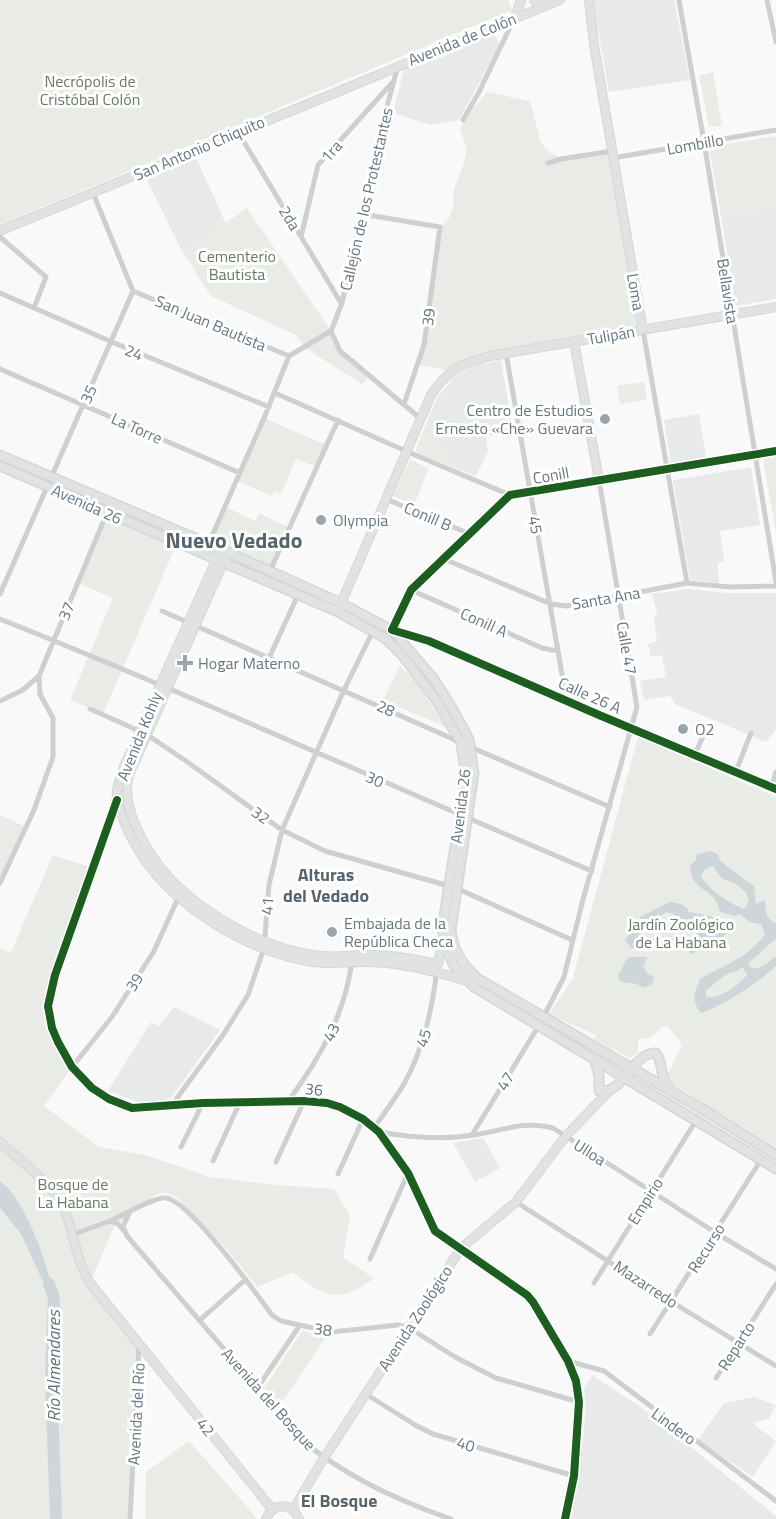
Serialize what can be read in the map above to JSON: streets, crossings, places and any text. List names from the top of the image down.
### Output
{
  "streets": {
    "main road": ["Avenida 26"],
    "street": [
      "Avenida de Colón",
      "Lombillo",
      "San Antonio Chiquito",
      "1ra",
      "Callejón de los Protestantes",
      "2da",
      "Bellavista",
      "Loma",
      "39",
      "San Juan Bautista",
      "Tulipán",
      "24",
      "35",
      "La Torre",
      "Conill",
      "Conill B",
      "45",
      "Santa Ana",
      "37",
      "Conill A",
      "Calle 47",
      "Calle 26 A",
      "28",
      "Avenida Kohly",
      "30",
      "32",
      "41",
      "43",
      "47",
      "36",
      "Ulloa",
      "Empirio",
      "Recurso",
      "Mazarredo",
      "Avenida Zoológico",
      "38",
      "Reparto",
      "Avenida del Bosque",
      "Avenida del Río",
      "Lindero",
      "42",
      "40"
    ]
  },
  "crossings": [
    ["Avenida de Colón", "San Antonio Chiquito"],
    ["Avenida de Colón", "Callejón de los Protestantes"],
    ["Lombillo", "Bellavista"],
    ["Lombillo", "Loma"],
    ["San Antonio Chiquito", "Callejón de los Protestantes"],
    ["San Antonio Chiquito", "2da"],
    ["1ra", "Callejón de los Protestantes"],
    ["1ra", "2da"],
    ["Callejón de los Protestantes", "2da"],
    ["Callejón de los Protestantes", "39"],
    ["Bellavista", "Tulipán"],
    ["Bellavista", "Conill"],
    ["Bellavista", "Santa Ana"],
    ["Loma", "Tulipán"],
    ["Loma", "Conill"],
    ["Loma", "Santa Ana"],
    ["39", "Avenida Kohly"],
    ["39", "36"],
    ["San Juan Bautista", "35"],
    ["Tulipán", "45"],
    ["Tulipán", "Calle 47"],
    ["24", "35"],
    ["35", "La Torre"],
    ["35", "Avenida 26"],
    ["Conill", "45"],
    ["Conill", "Calle 47"],
    ["Avenida 26", "45"],
    ["Avenida 26", "37"],
    ["Avenida 26", "Calle 47"],
    ["Avenida 26", "Calle 26 A"],
    ["Avenida 26", "28"],
    ["Avenida 26", "Avenida Kohly"],
    ["Avenida 26", "30"],
    ["Avenida 26", "32"],
    ["Avenida 26", "41"],
    ["Avenida 26", "47"],
    ["Avenida 26", "Empirio"],
    ["Avenida 26", "Recurso"],
    ["45", "Santa Ana"],
    ["45", "Conill A"],
    ["45", "Calle 26 A"],
    ["45", "Avenida Kohly"],
    ["45", "36"],
    ["45", "Ulloa"],
    ["Santa Ana", "Calle 47"],
    ["Calle 47", "Calle 26 A"],
    ["Calle 47", "28"],
    ["Calle 47", "30"],
    ["Calle 47", "32"],
    ["28", "Avenida Kohly"],
    ["28", "41"],
    ["Avenida Kohly", "30"],
    ["Avenida Kohly", "32"],
    ["Avenida Kohly", "41"],
    ["Avenida Kohly", "43"],
    ["Avenida Kohly", "36"],
    ["30", "41"],
    ["32", "41"],
    ["41", "36"],
    ["43", "36"],
    ["47", "Ulloa"],
    ["36", "Ulloa"],
    ["36", "Avenida Zoológico"],
    ["36", "Lindero"],
    ["36", "40"],
    ["Ulloa", "Empirio"],
    ["Ulloa", "Recurso"],
    ["Ulloa", "Avenida Zoológico"],
    ["Empirio", "Mazarredo"],
    ["Recurso", "Mazarredo"],
    ["Mazarredo", "Avenida Zoológico"],
    ["Mazarredo", "Reparto"],
    ["Avenida Zoológico", "38"],
    ["Avenida Zoológico", "Avenida del Bosque"],
    ["Avenida Zoológico", "40"],
    ["38", "Avenida del Bosque"],
    ["Avenida del Río", "42"]
  ],
  "districts": ["Nuevo Vedado", "Alturas del Vedado", "El Bosque"],
  "water": ["Río Almendares"],
  "parks": [
    "Necrópolis de Cristóbal Colón",
    "Cementerio Bautista",
    "Jardín Zoológico de La Habana",
    "Bosque de La Habana"
  ],
  "places": {
    "other": [
      "Centro de Estudios Ernesto «Che» Guevara",
      "Olympia",
      "O2",
      "Embajada de la República Checa"
    ],
    "health": ["Hogar Materno"]
  }
}
